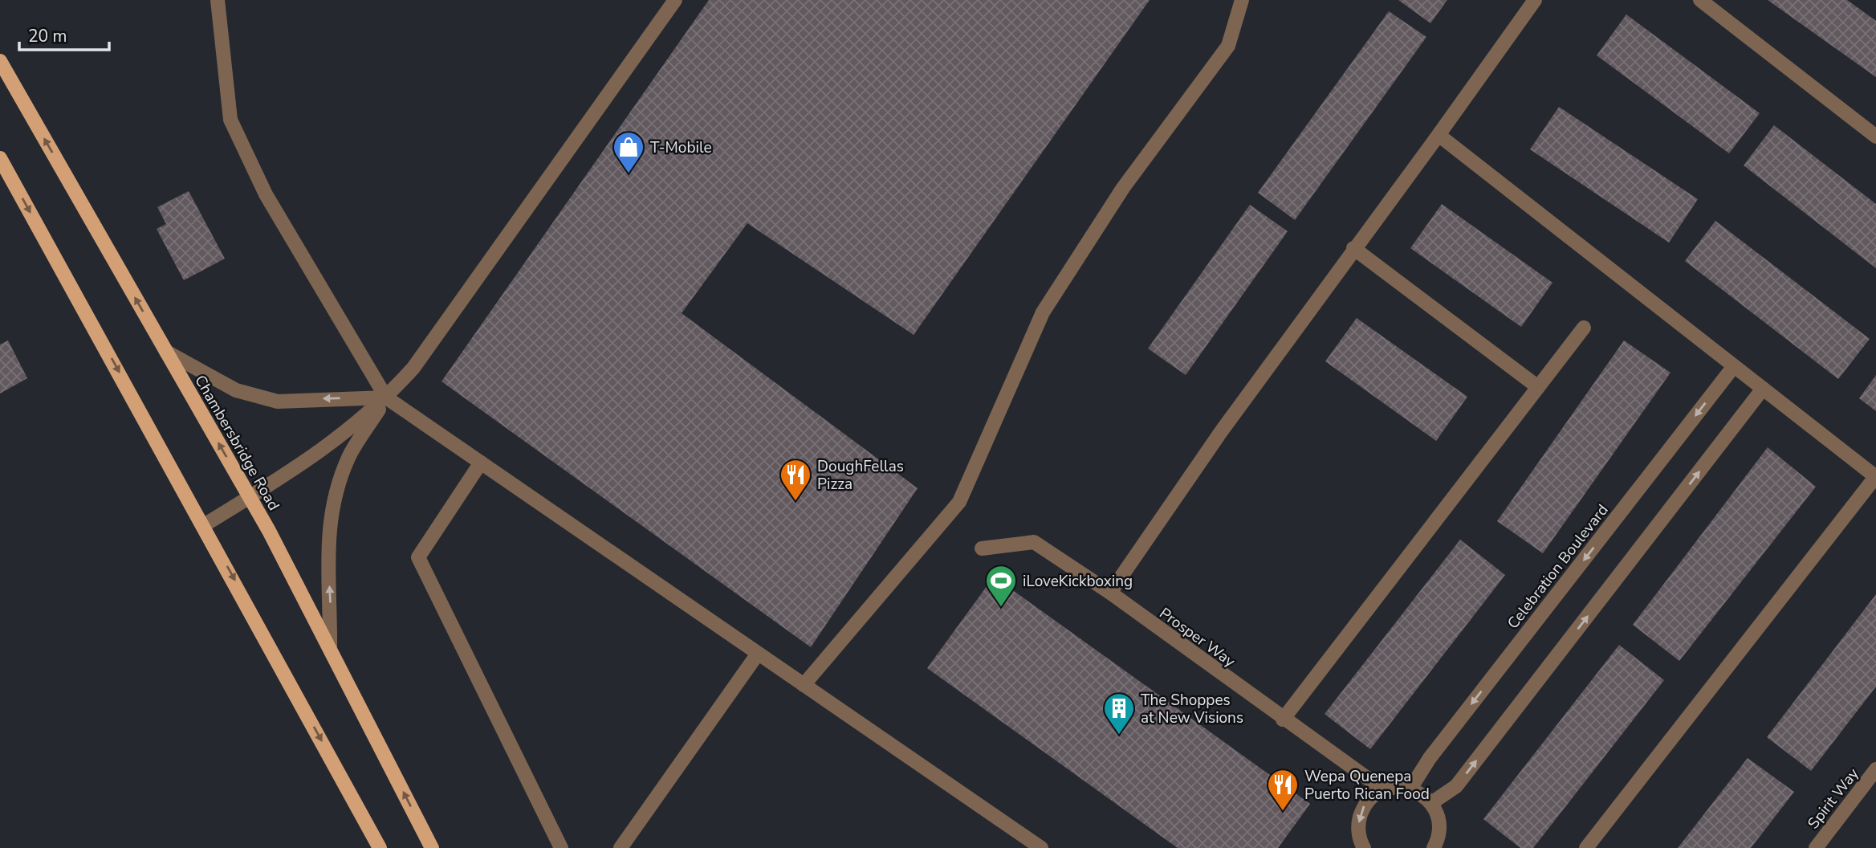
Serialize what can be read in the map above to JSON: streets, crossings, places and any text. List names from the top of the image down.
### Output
{
  "streets": {
    "main road": ["Chambersbridge Road"],
    "street": ["Celebration Boulevard", "Prosper Way", "Spirit Way"]
  },
  "places": {
    "shop": ["T-Mobile"],
    "restaurant": ["DoughFellas Pizza", "Wepa Quenepa Puerto Rican Food"],
    "sports": ["iLoveKickboxing"],
    "building": ["The Shoppes at New Visions"]
  },
  "scale_bar": "20 m"
}
